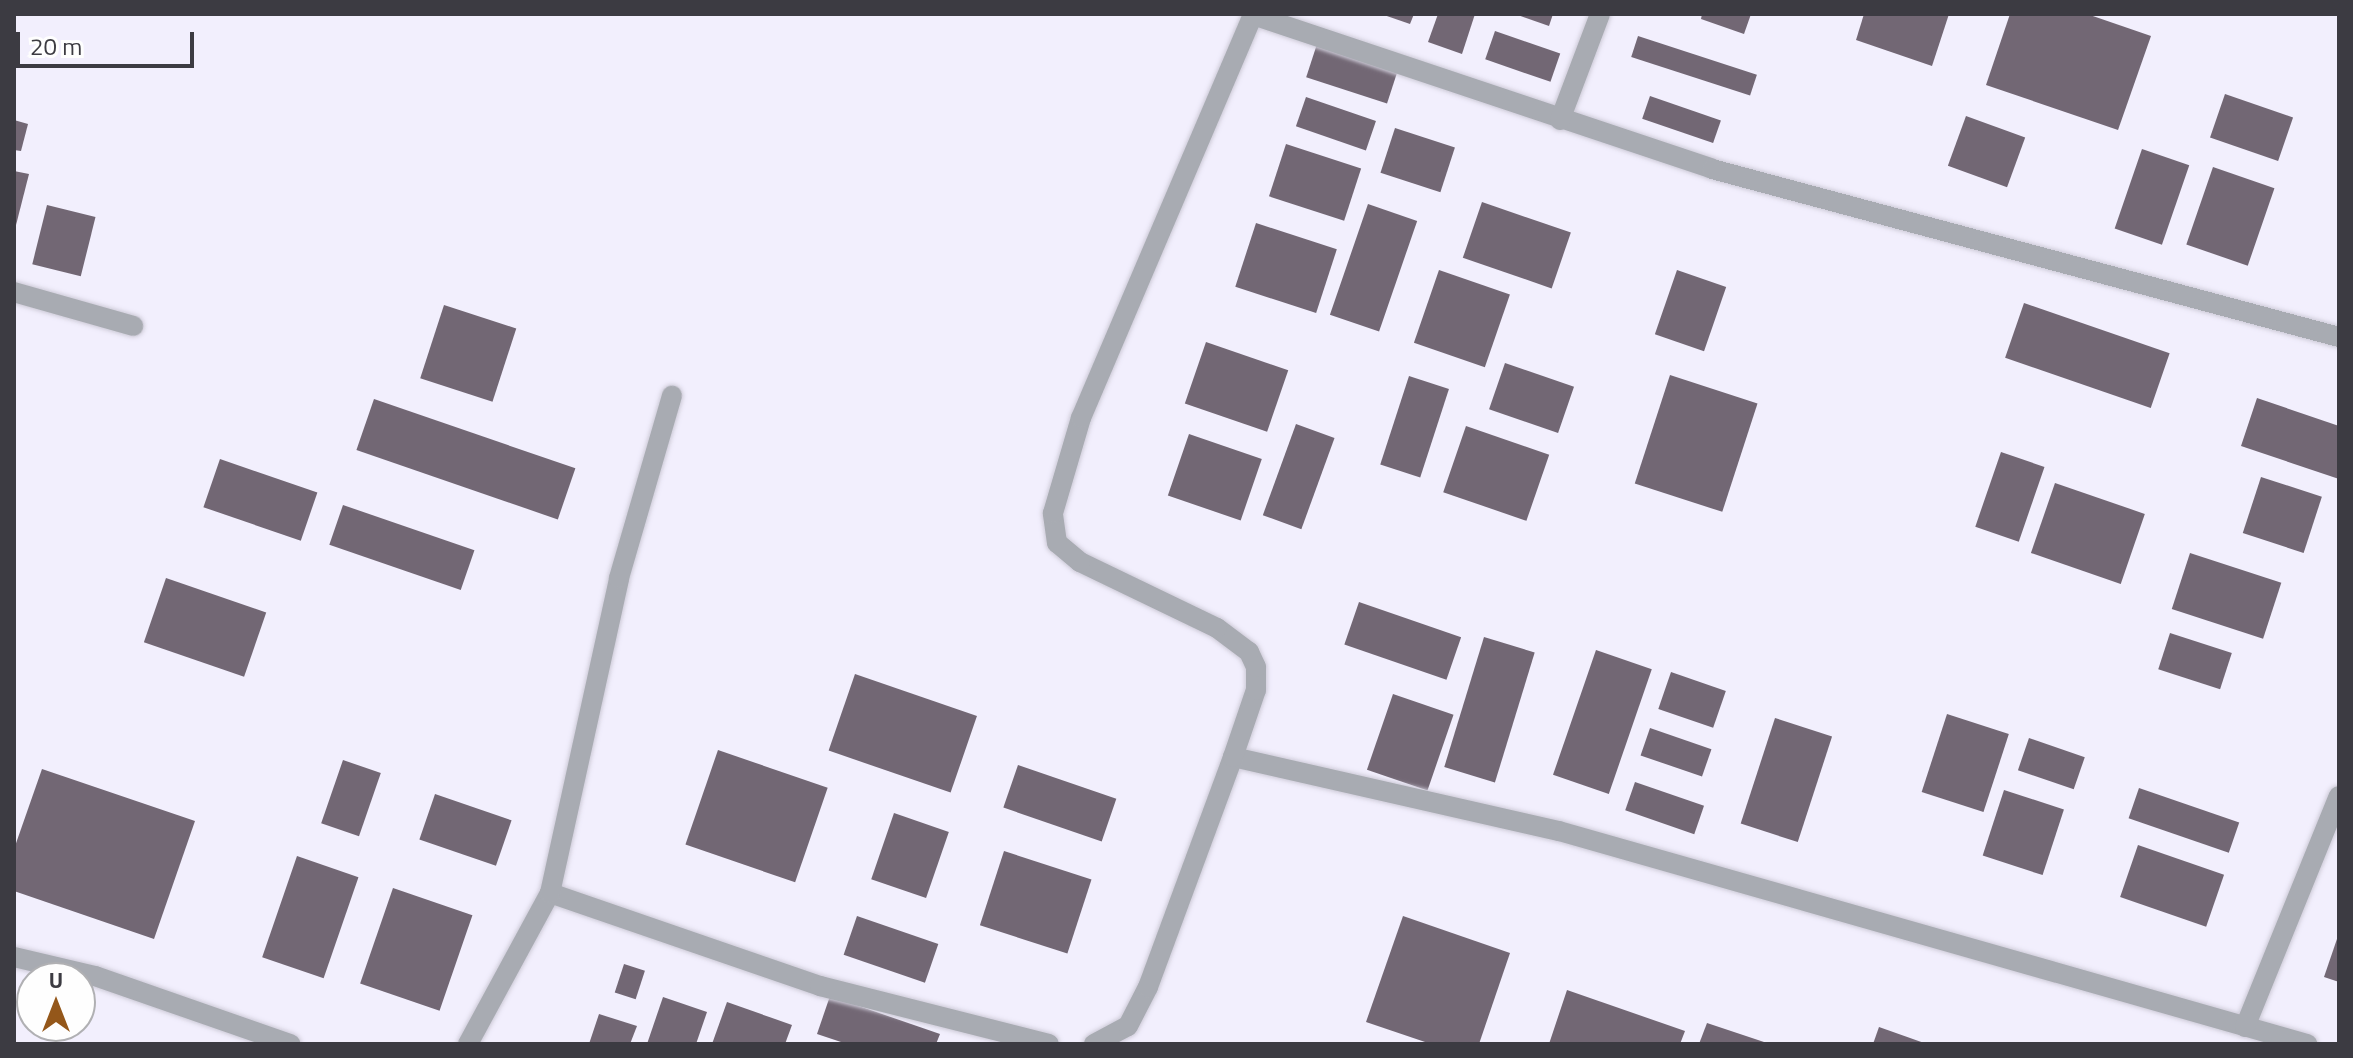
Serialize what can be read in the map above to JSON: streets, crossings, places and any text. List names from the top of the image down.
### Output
{
  "scale_bar": "20 m",
  "north": "top"
}
